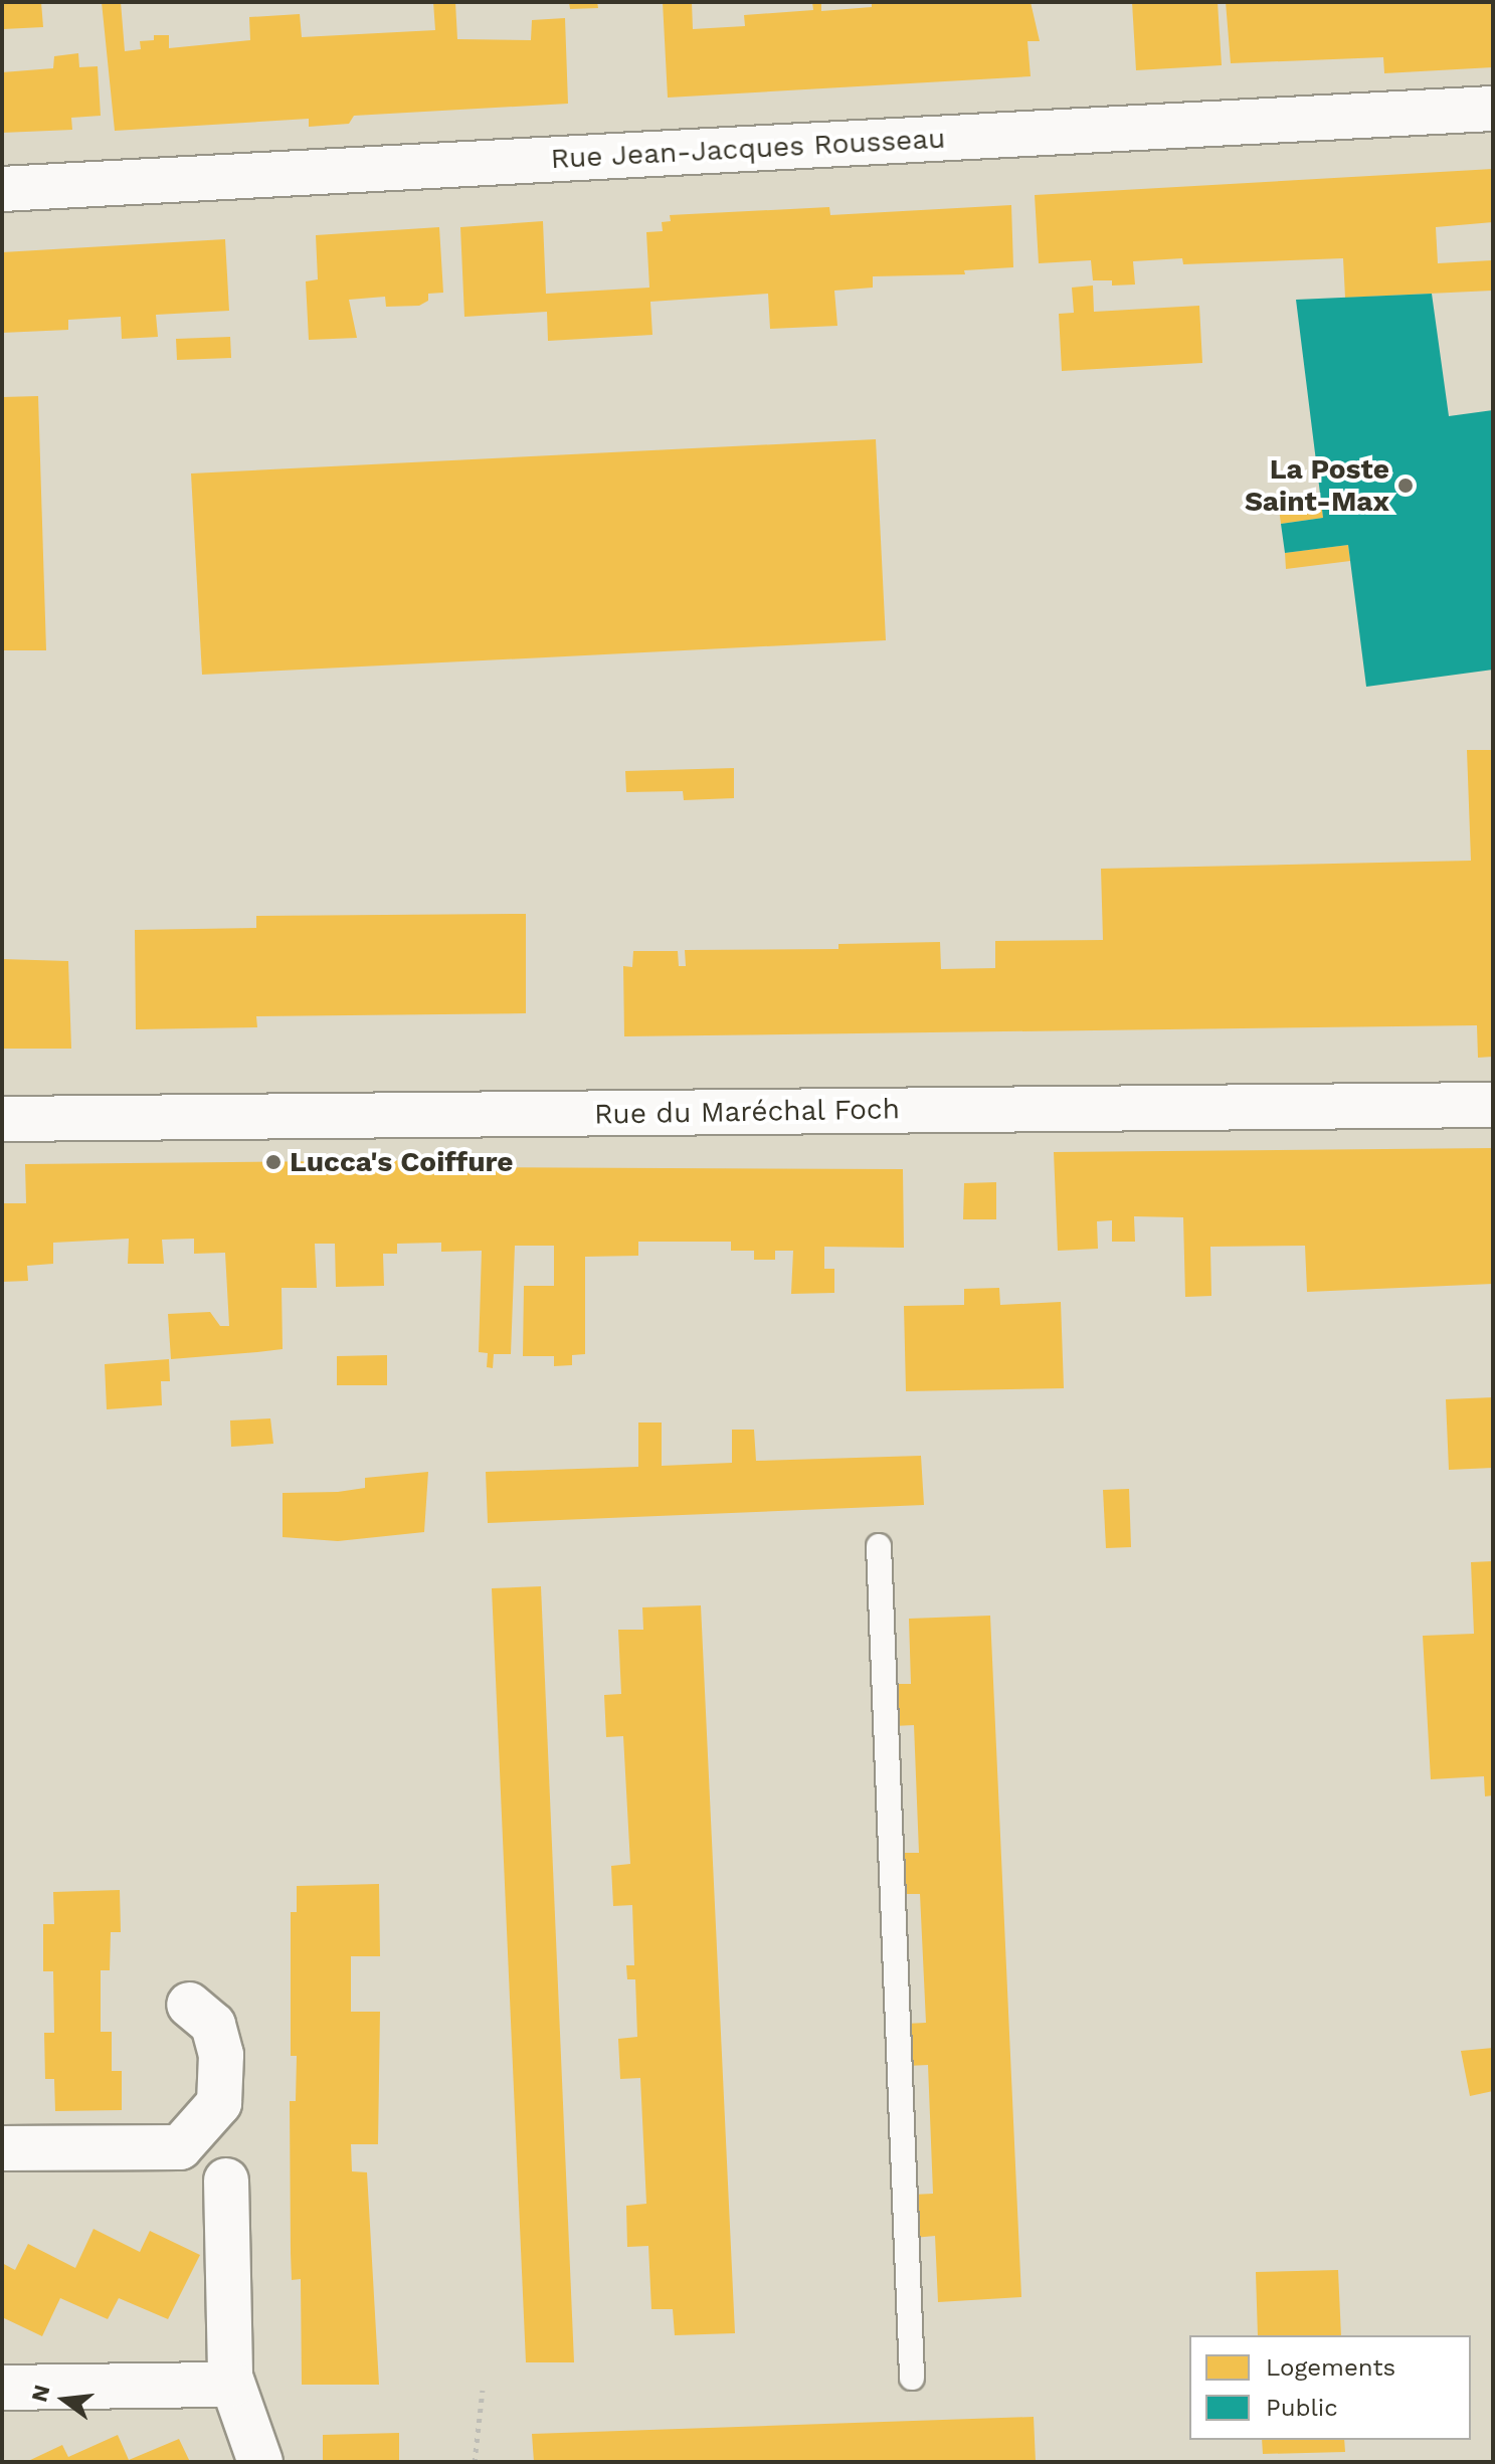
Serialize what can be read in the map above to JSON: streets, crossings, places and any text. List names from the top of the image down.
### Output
{
  "streets": {
    "street": ["Rue Jean-Jacques Rousseau", "Rue du Maréchal Foch"]
  },
  "places": ["La Poste Saint-Max", "Lucca's Coiffure"],
  "legend": ["Logements", "Public"],
  "north": "left"
}
